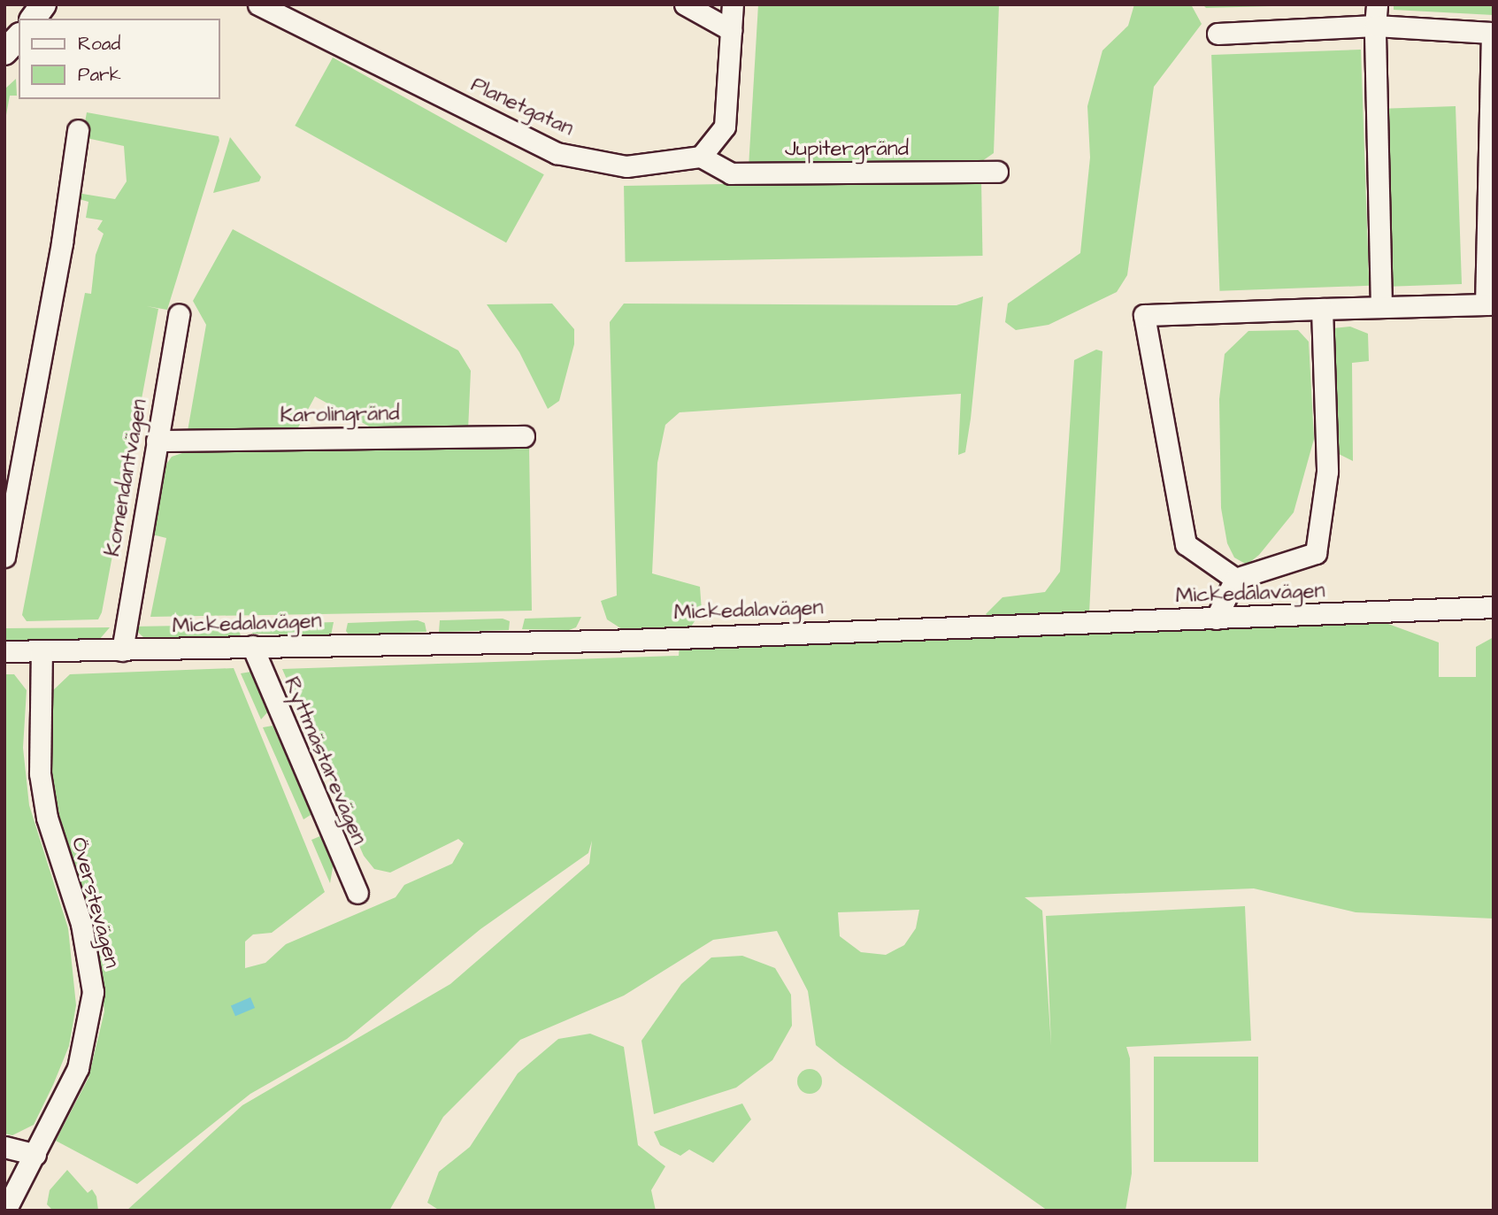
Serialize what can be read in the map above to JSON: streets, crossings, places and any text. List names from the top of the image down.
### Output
{
  "streets": {
    "street": [
      "Planetgatan",
      "Jupitergränd",
      "Karolingränd",
      "Komendantvägen",
      "Mickedalavägen",
      "Ryttmästarevägen",
      "Överstevägen"
    ]
  },
  "crossings": [
    ["Planetgatan", "Jupitergränd"],
    ["Karolingränd", "Komendantvägen"],
    ["Komendantvägen", "Mickedalavägen"],
    ["Mickedalavägen", "Ryttmästarevägen"],
    ["Mickedalavägen", "Överstevägen"]
  ],
  "legend": ["Road", "Park"]
}
